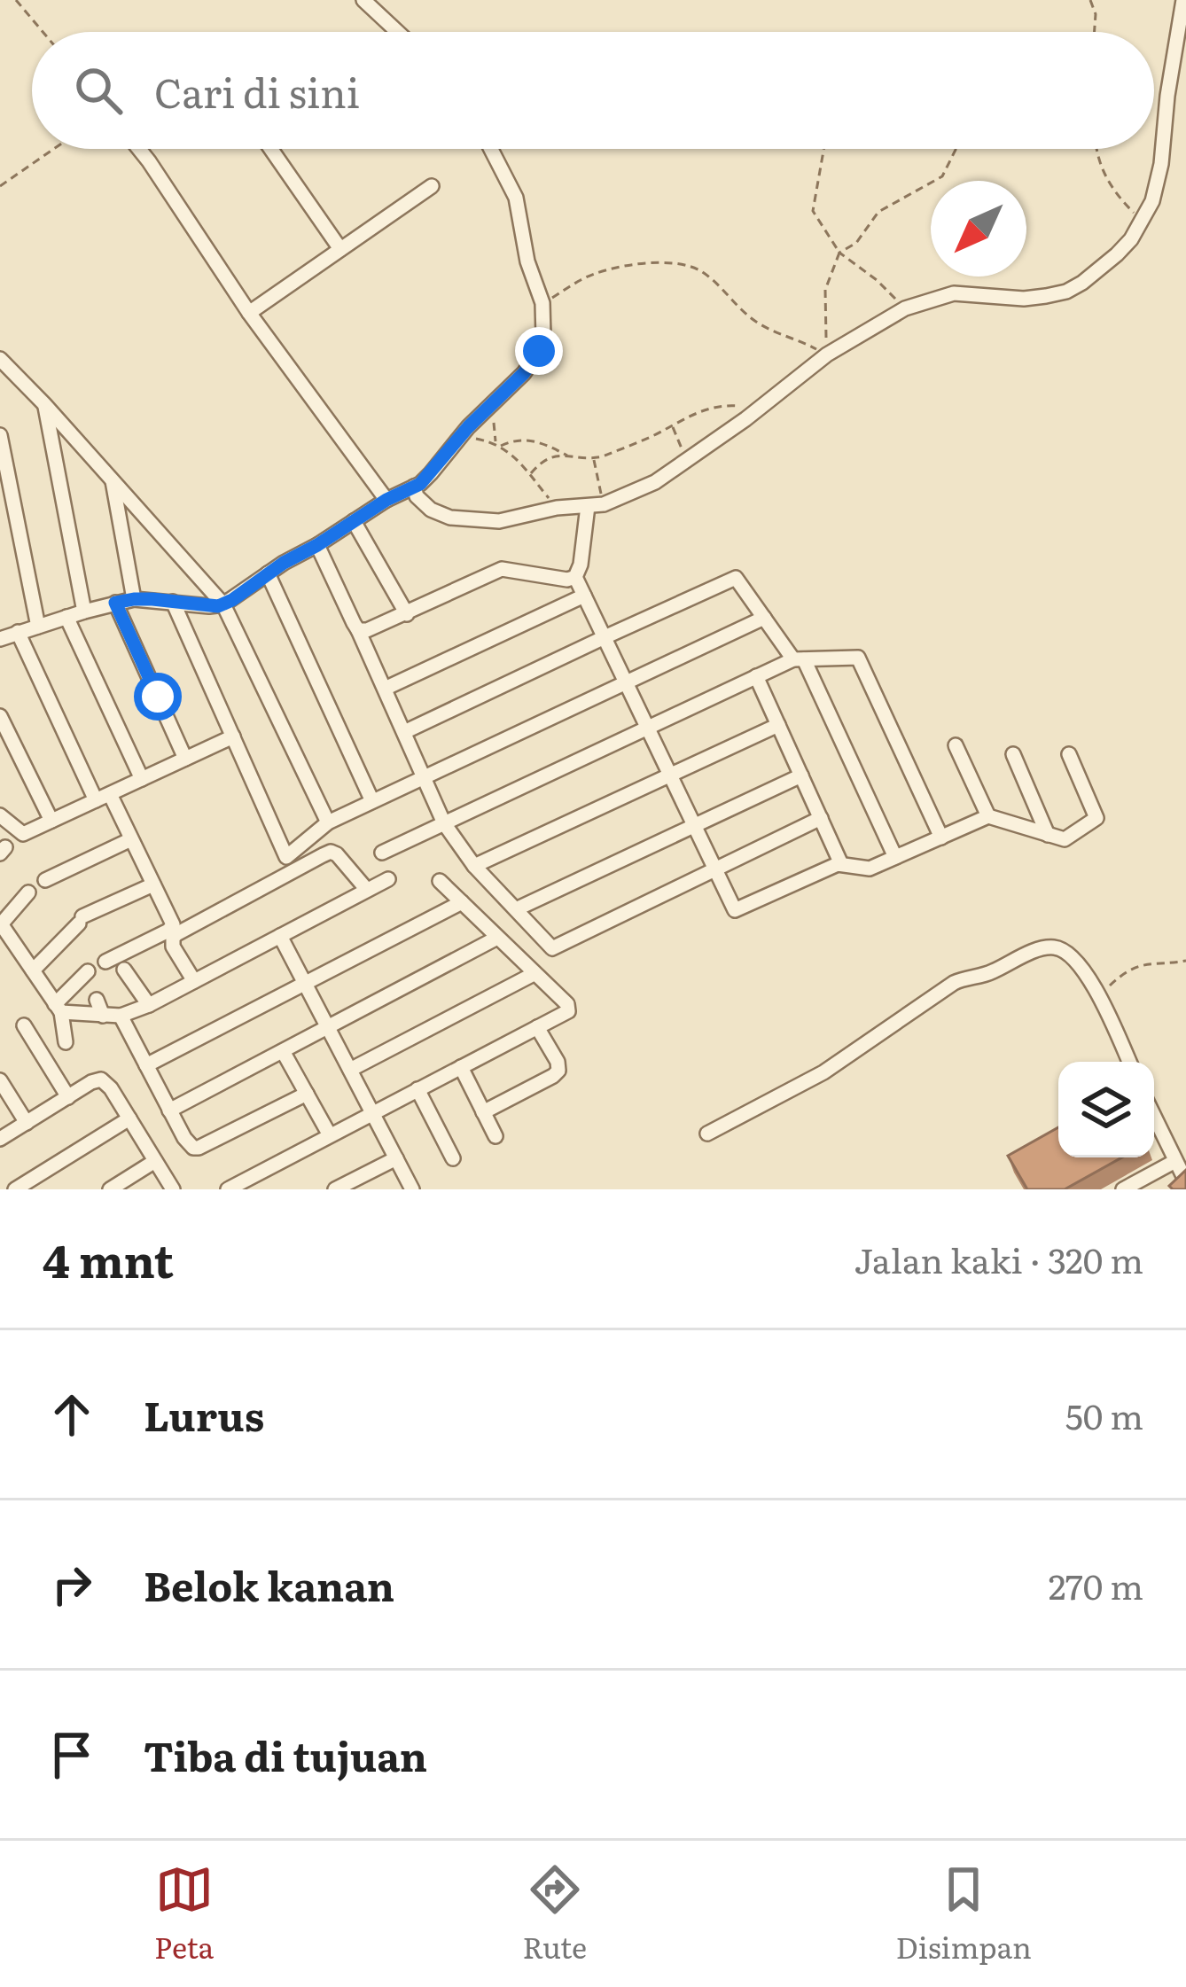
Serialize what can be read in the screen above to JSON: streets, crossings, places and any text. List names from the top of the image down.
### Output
{
  "north": "bottom left",
  "page": {
    "search": "Cari di sini",
    "heading": ["4 mnt", "Jalan kaki · 320 m"],
    "list": [
      ["Lurus", "50 m"],
      ["Belok kanan", "270 m"],
      "Tiba di tujuan"
    ],
    "nav": ["Peta", "Rute", "Disimpan"]
  }
}
